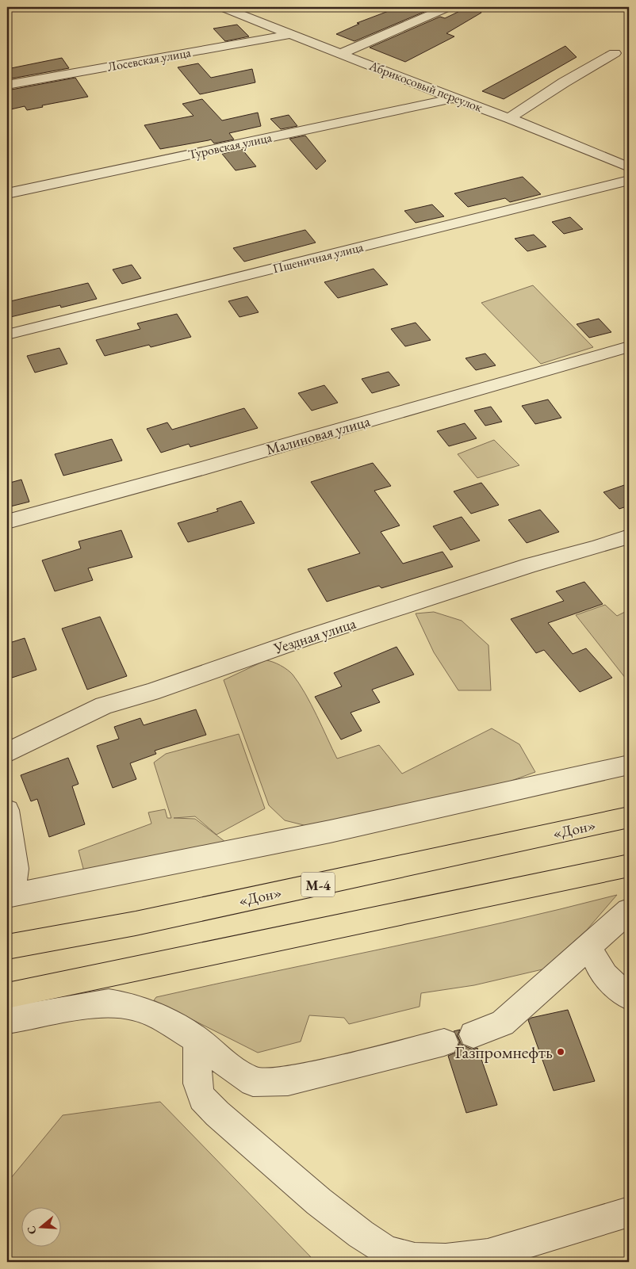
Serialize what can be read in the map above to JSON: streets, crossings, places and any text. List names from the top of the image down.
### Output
{
  "streets": {
    "highway": ["«Дон»", "М-4"],
    "street": [
      "Лосевская улица",
      "Абрикосовый переулок",
      "Туровская улица",
      "Пшеничная улица",
      "Малиновая улица",
      "Уездная улица"
    ]
  },
  "crossings": [
    ["Лосевская улица", "Абрикосовый переулок"],
    ["Абрикосовый переулок", "Туровская улица"]
  ],
  "places": ["Газпромнефть"],
  "north": "left"
}
